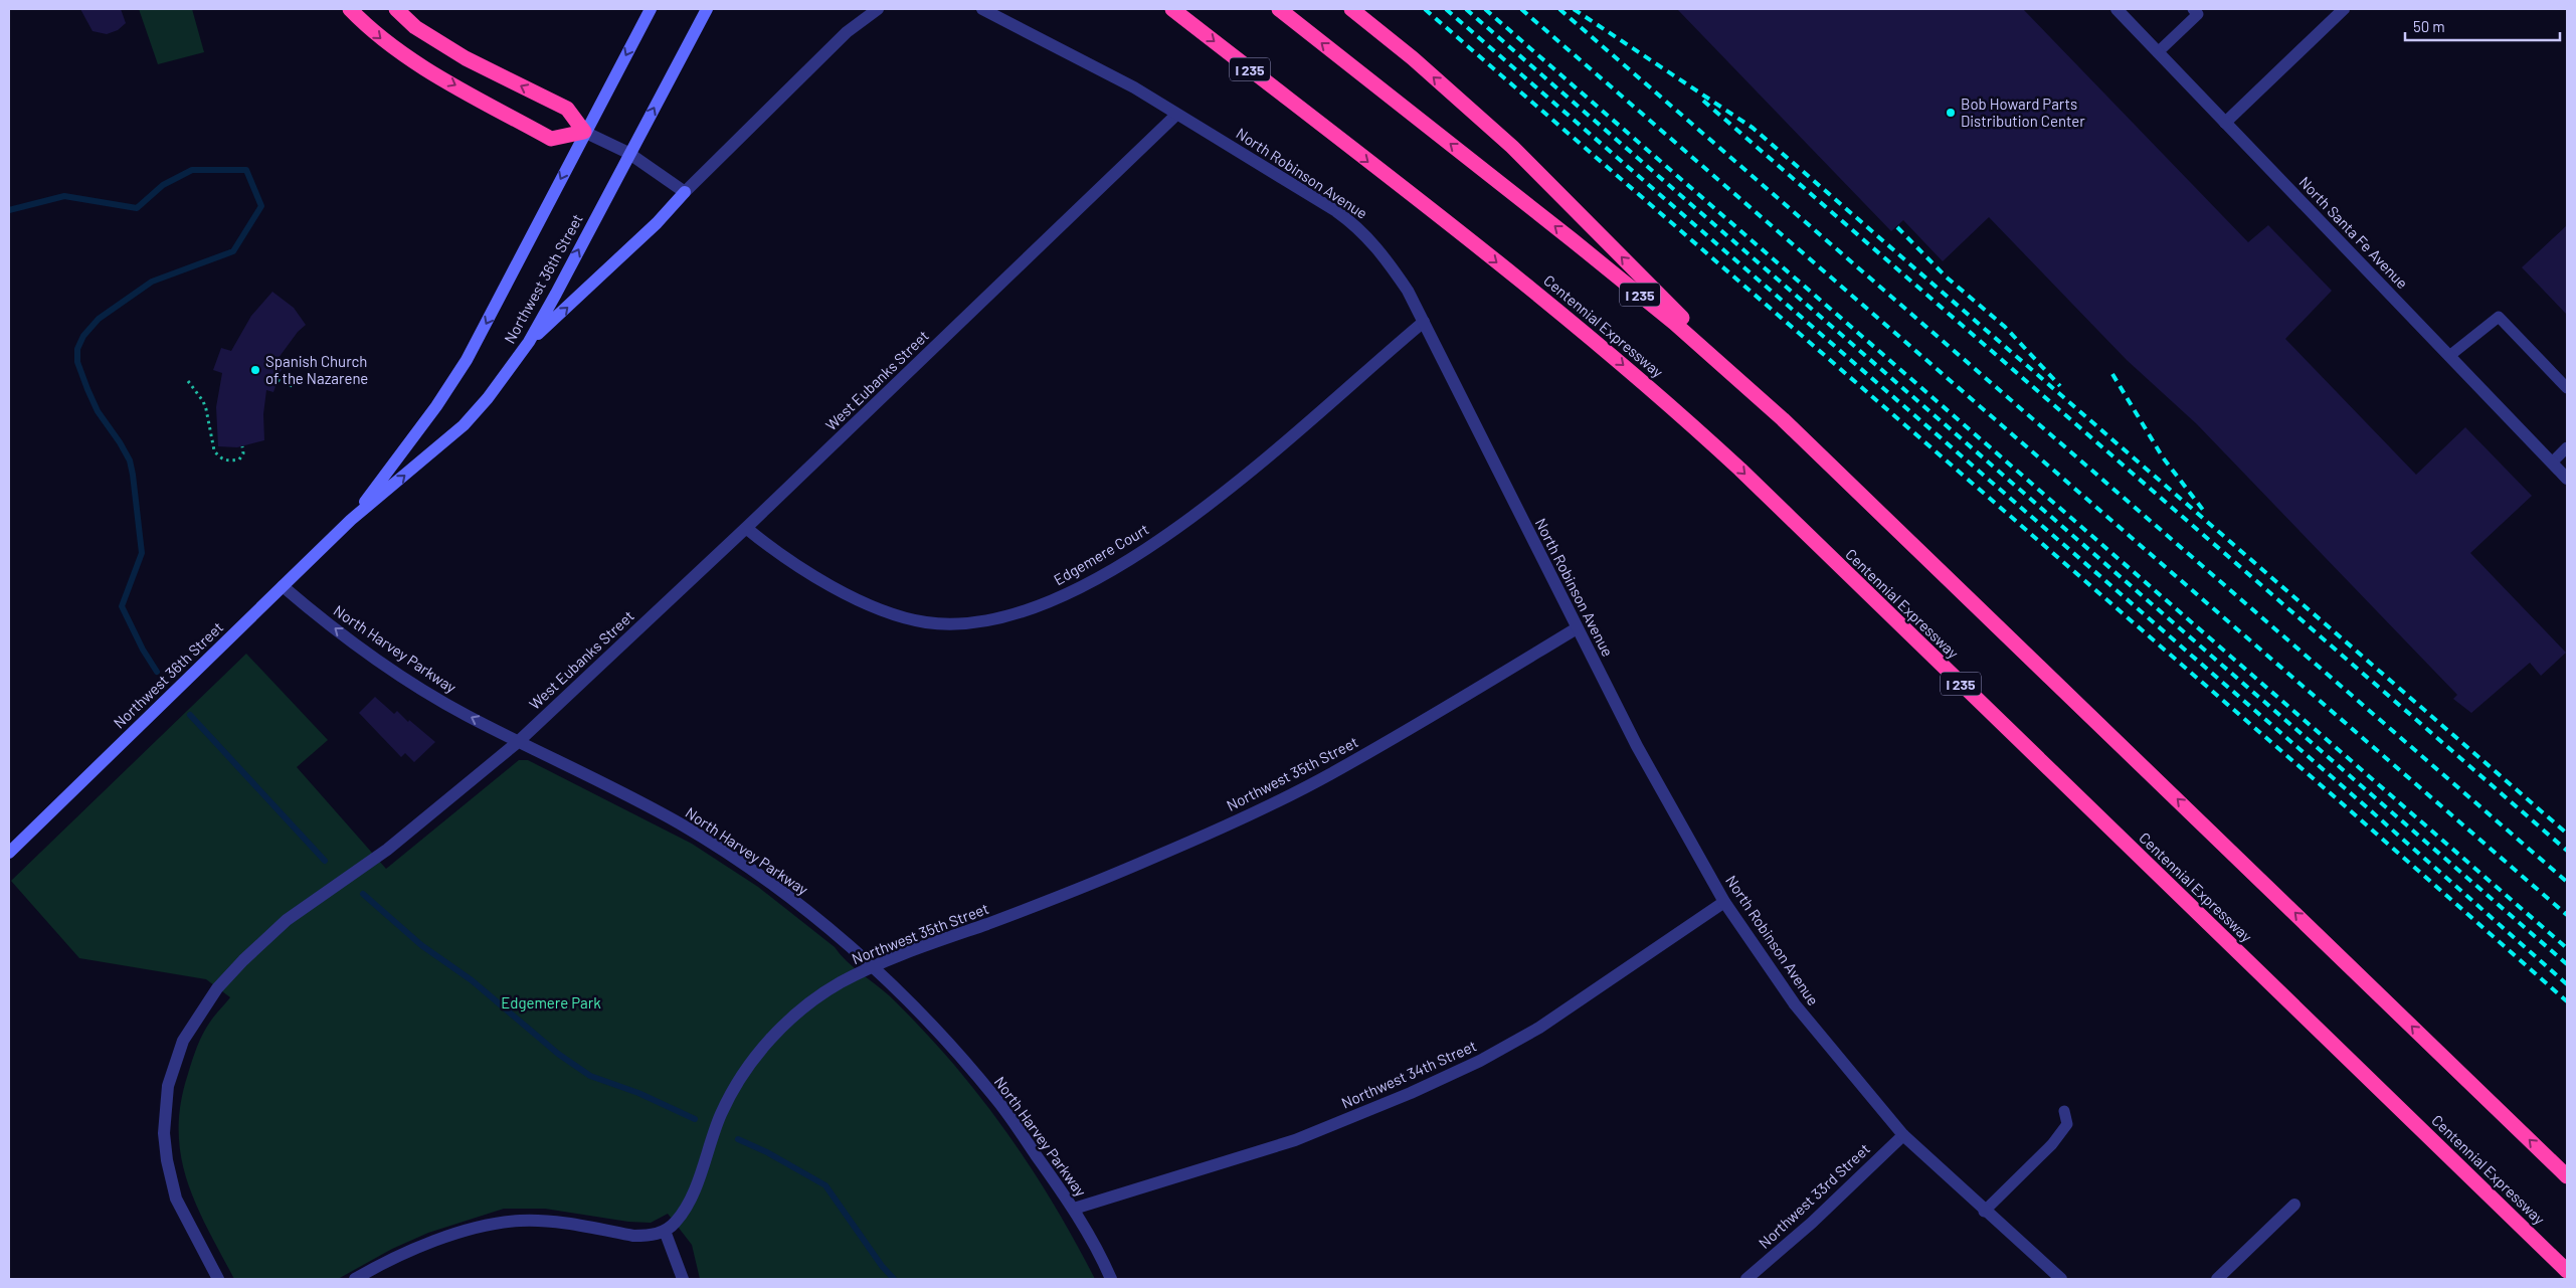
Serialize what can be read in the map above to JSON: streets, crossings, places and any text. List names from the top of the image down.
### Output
{
  "streets": {
    "highway": ["I 235", "Centennial Expressway"],
    "main road": ["Northwest 36th Street"],
    "street": [
      "North Robinson Avenue",
      "North Santa Fe Avenue",
      "West Eubanks Street",
      "Edgemere Court",
      "North Harvey Parkway",
      "Northwest 35th Street",
      "Northwest 34th Street",
      "Northwest 33rd Street"
    ]
  },
  "crossings": [
    ["North Robinson Avenue", "West Eubanks Street"],
    ["North Robinson Avenue", "Edgemere Court"],
    ["North Robinson Avenue", "Northwest 35th Street"],
    ["North Robinson Avenue", "Northwest 34th Street"],
    ["North Robinson Avenue", "Northwest 33rd Street"],
    ["Northwest 36th Street", "North Harvey Parkway"],
    ["West Eubanks Street", "Edgemere Court"],
    ["West Eubanks Street", "North Harvey Parkway"],
    ["North Harvey Parkway", "Northwest 35th Street"],
    ["North Harvey Parkway", "Northwest 34th Street"]
  ],
  "parks": ["Edgemere Park"],
  "places": ["Bob Howard Parts Distribution Center", "Spanish Church of the Nazarene"],
  "scale_bar": "50 m"
}
